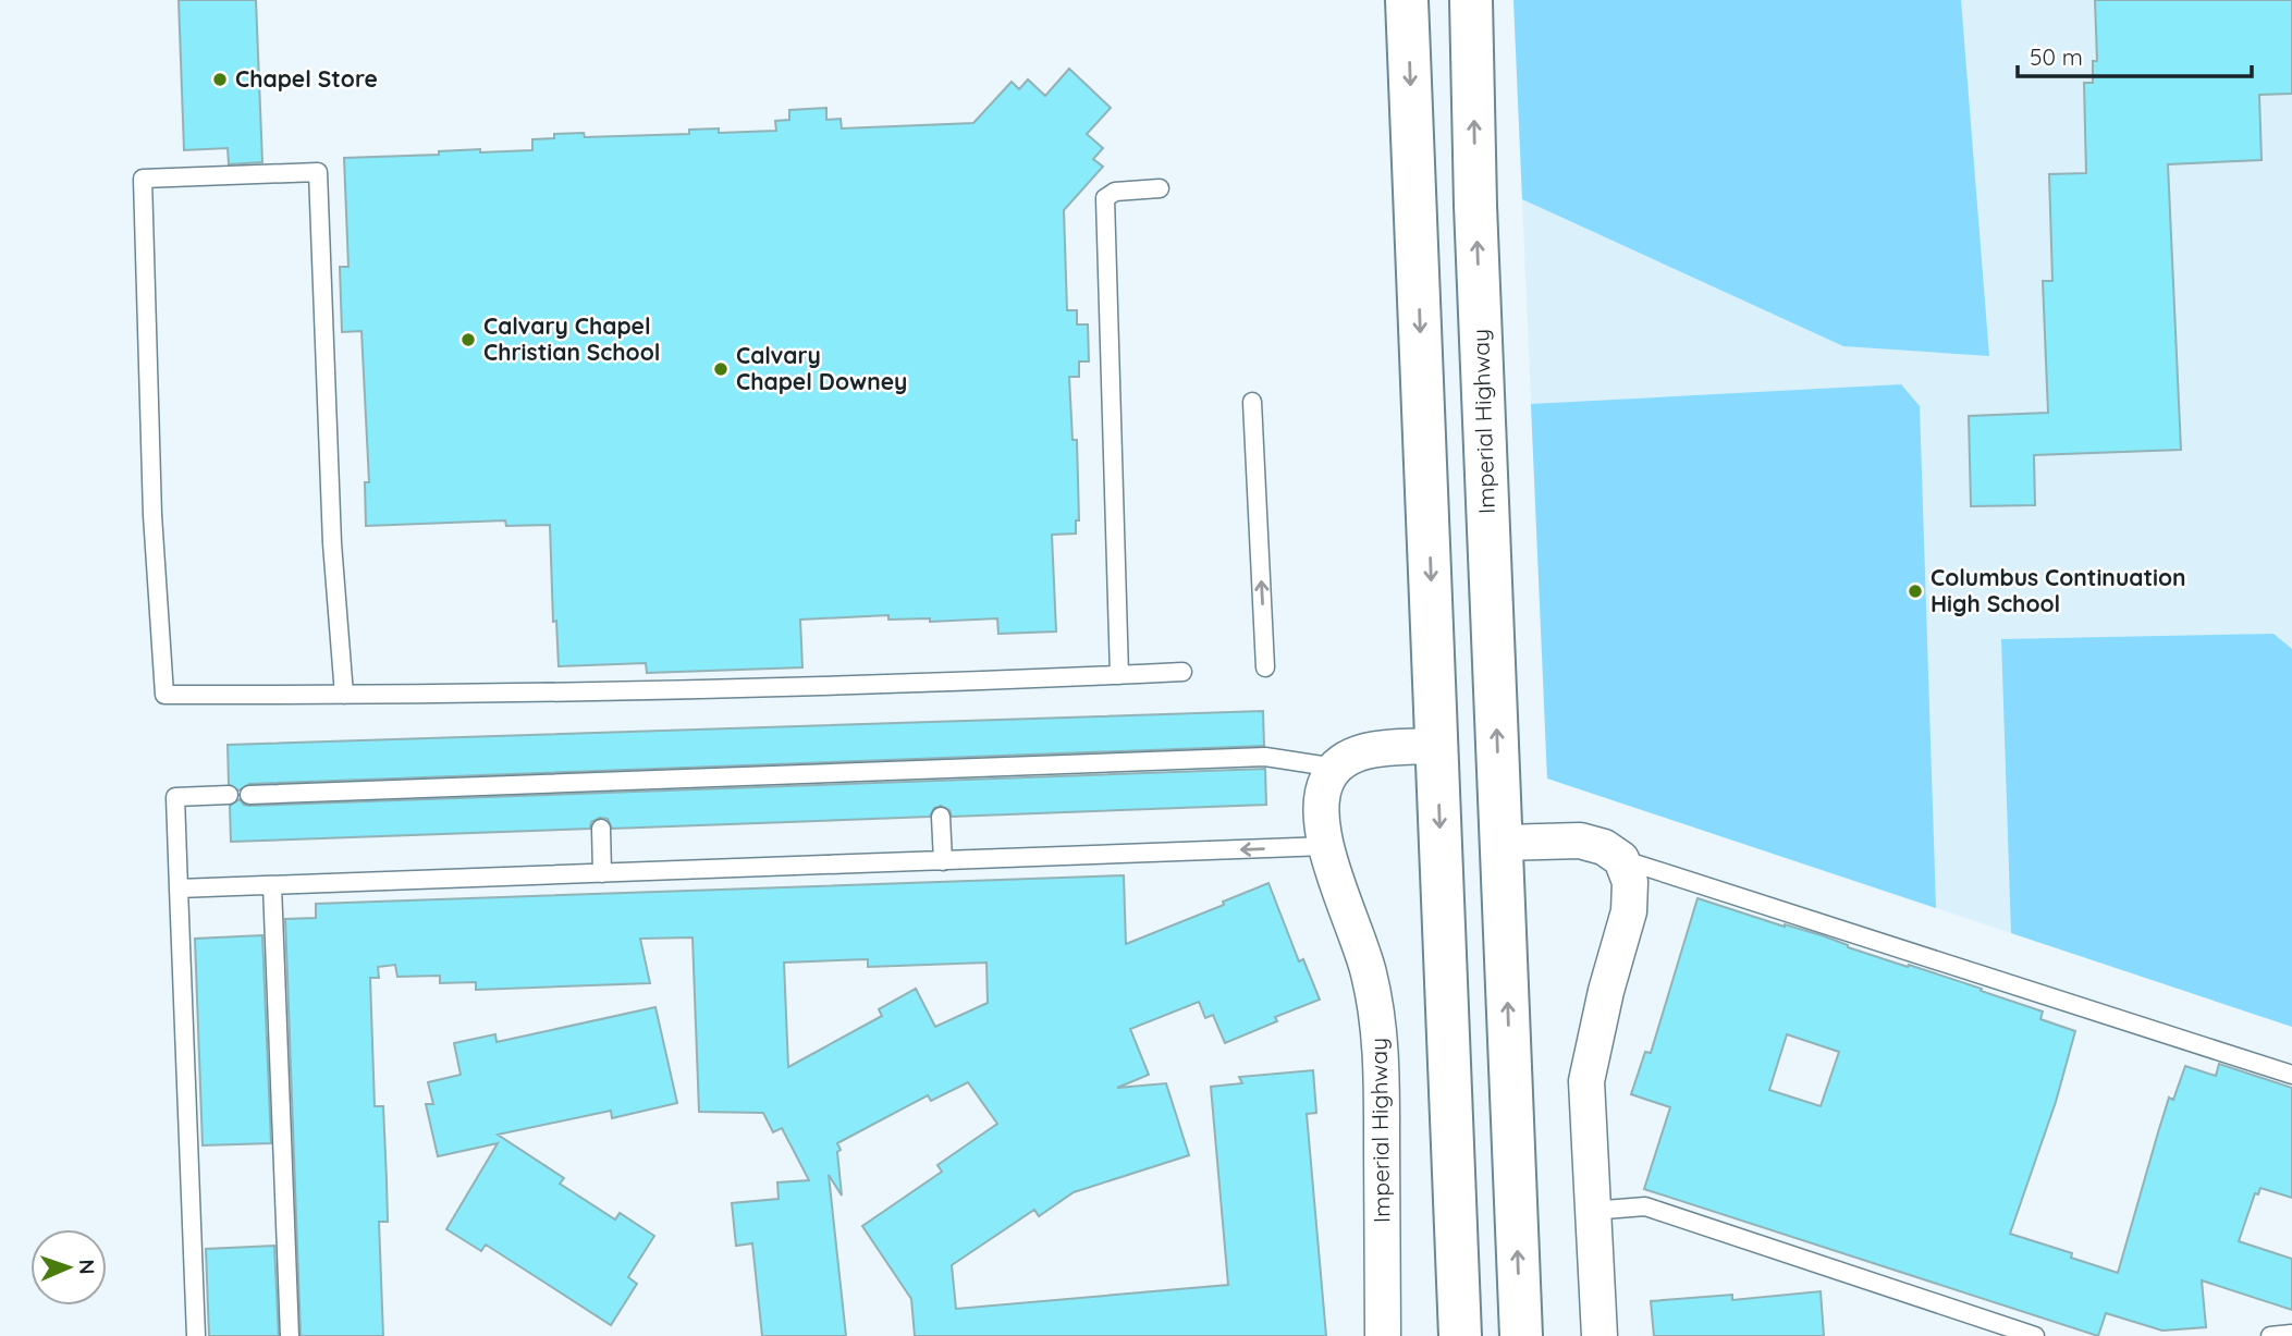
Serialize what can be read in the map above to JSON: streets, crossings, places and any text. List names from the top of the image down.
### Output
{
  "streets": {
    "main road": ["Imperial Highway"]
  },
  "places": [
    "Chapel Store",
    "Calvary Chapel Christian School",
    "Calvary Chapel Downey",
    "Columbus Continuation High School"
  ],
  "scale_bar": "50 m",
  "north": "right"
}
